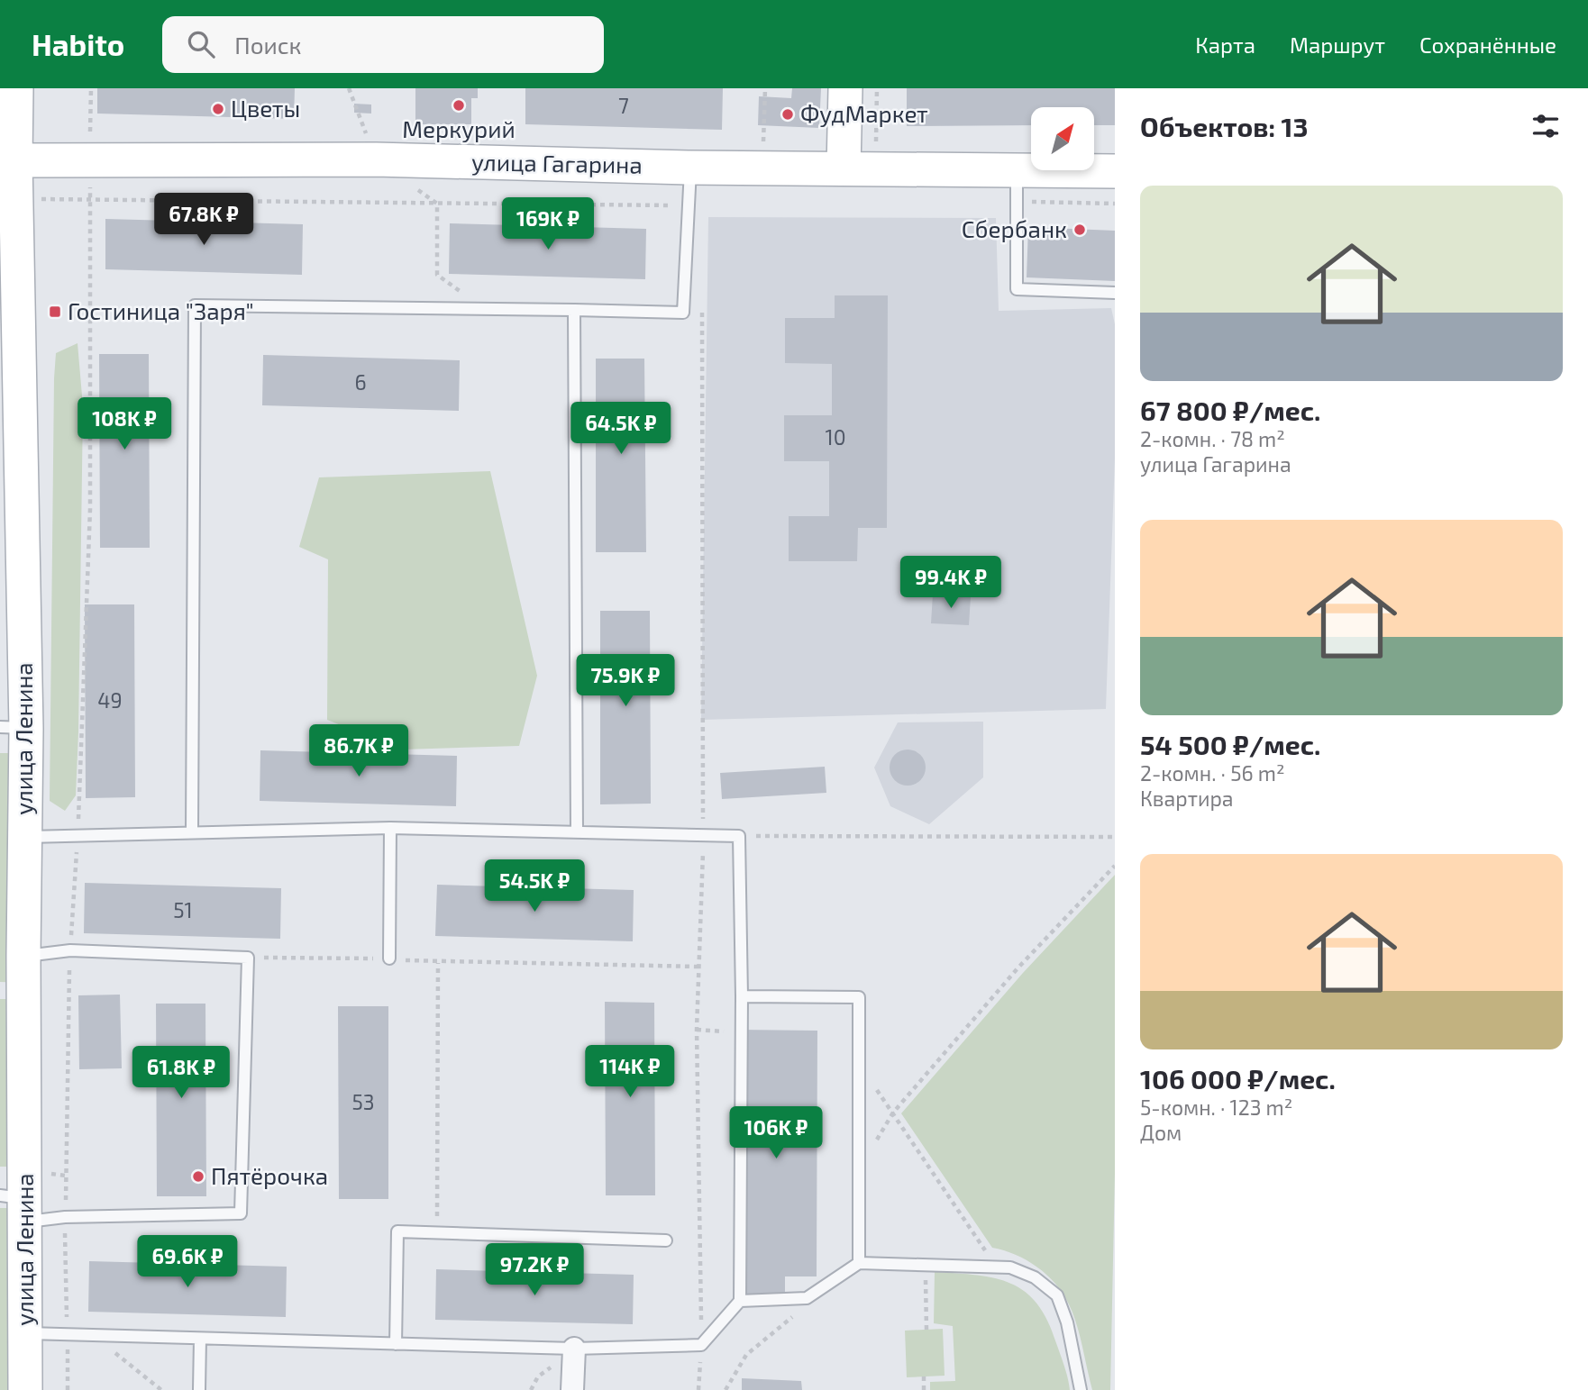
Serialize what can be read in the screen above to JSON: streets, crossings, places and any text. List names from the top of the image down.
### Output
{
  "streets": {
    "street": ["улица Гагарина", "улица Ленина"]
  },
  "crossings": [
    ["улица Гагарина", "улица Ленина"]
  ],
  "places": {
    "other": [
      "Меркурий",
      "Цветы",
      "ФудМаркет",
      "Сбербанк",
      "Пятёрочка"
    ],
    "transit": ["Гостиница \"Заря\""]
  },
  "house_numbers": [
    "7",
    "6",
    "10",
    "49",
    "51",
    "53"
  ],
  "north": "top right",
  "page": {
    "header": "Habito",
    "search": "Поиск",
    "nav": ["Карта", "Маршрут", "Сохранённые"],
    "heading": "Объектов: 13",
    "list": [
      {
        "name": "67 800 ₽/мес.",
        "note": "2-комн. · 78 m² · улица Гагарина"
      },
      {
        "name": "54 500 ₽/мес.",
        "note": "2-комн. · 56 m² · Квартира"
      },
      {
        "name": "106 000 ₽/мес.",
        "note": "5-комн. · 123 m² · Дом"
      }
    ],
    "price": [
      "67.8K ₽",
      "169K ₽",
      "108K ₽",
      "64.5K ₽",
      "99.4K ₽",
      "75.9K ₽",
      "86.7K ₽",
      "54.5K ₽",
      "114K ₽",
      "61.8K ₽",
      "106K ₽",
      "69.6K ₽",
      "97.2K ₽"
    ]
  }
}
